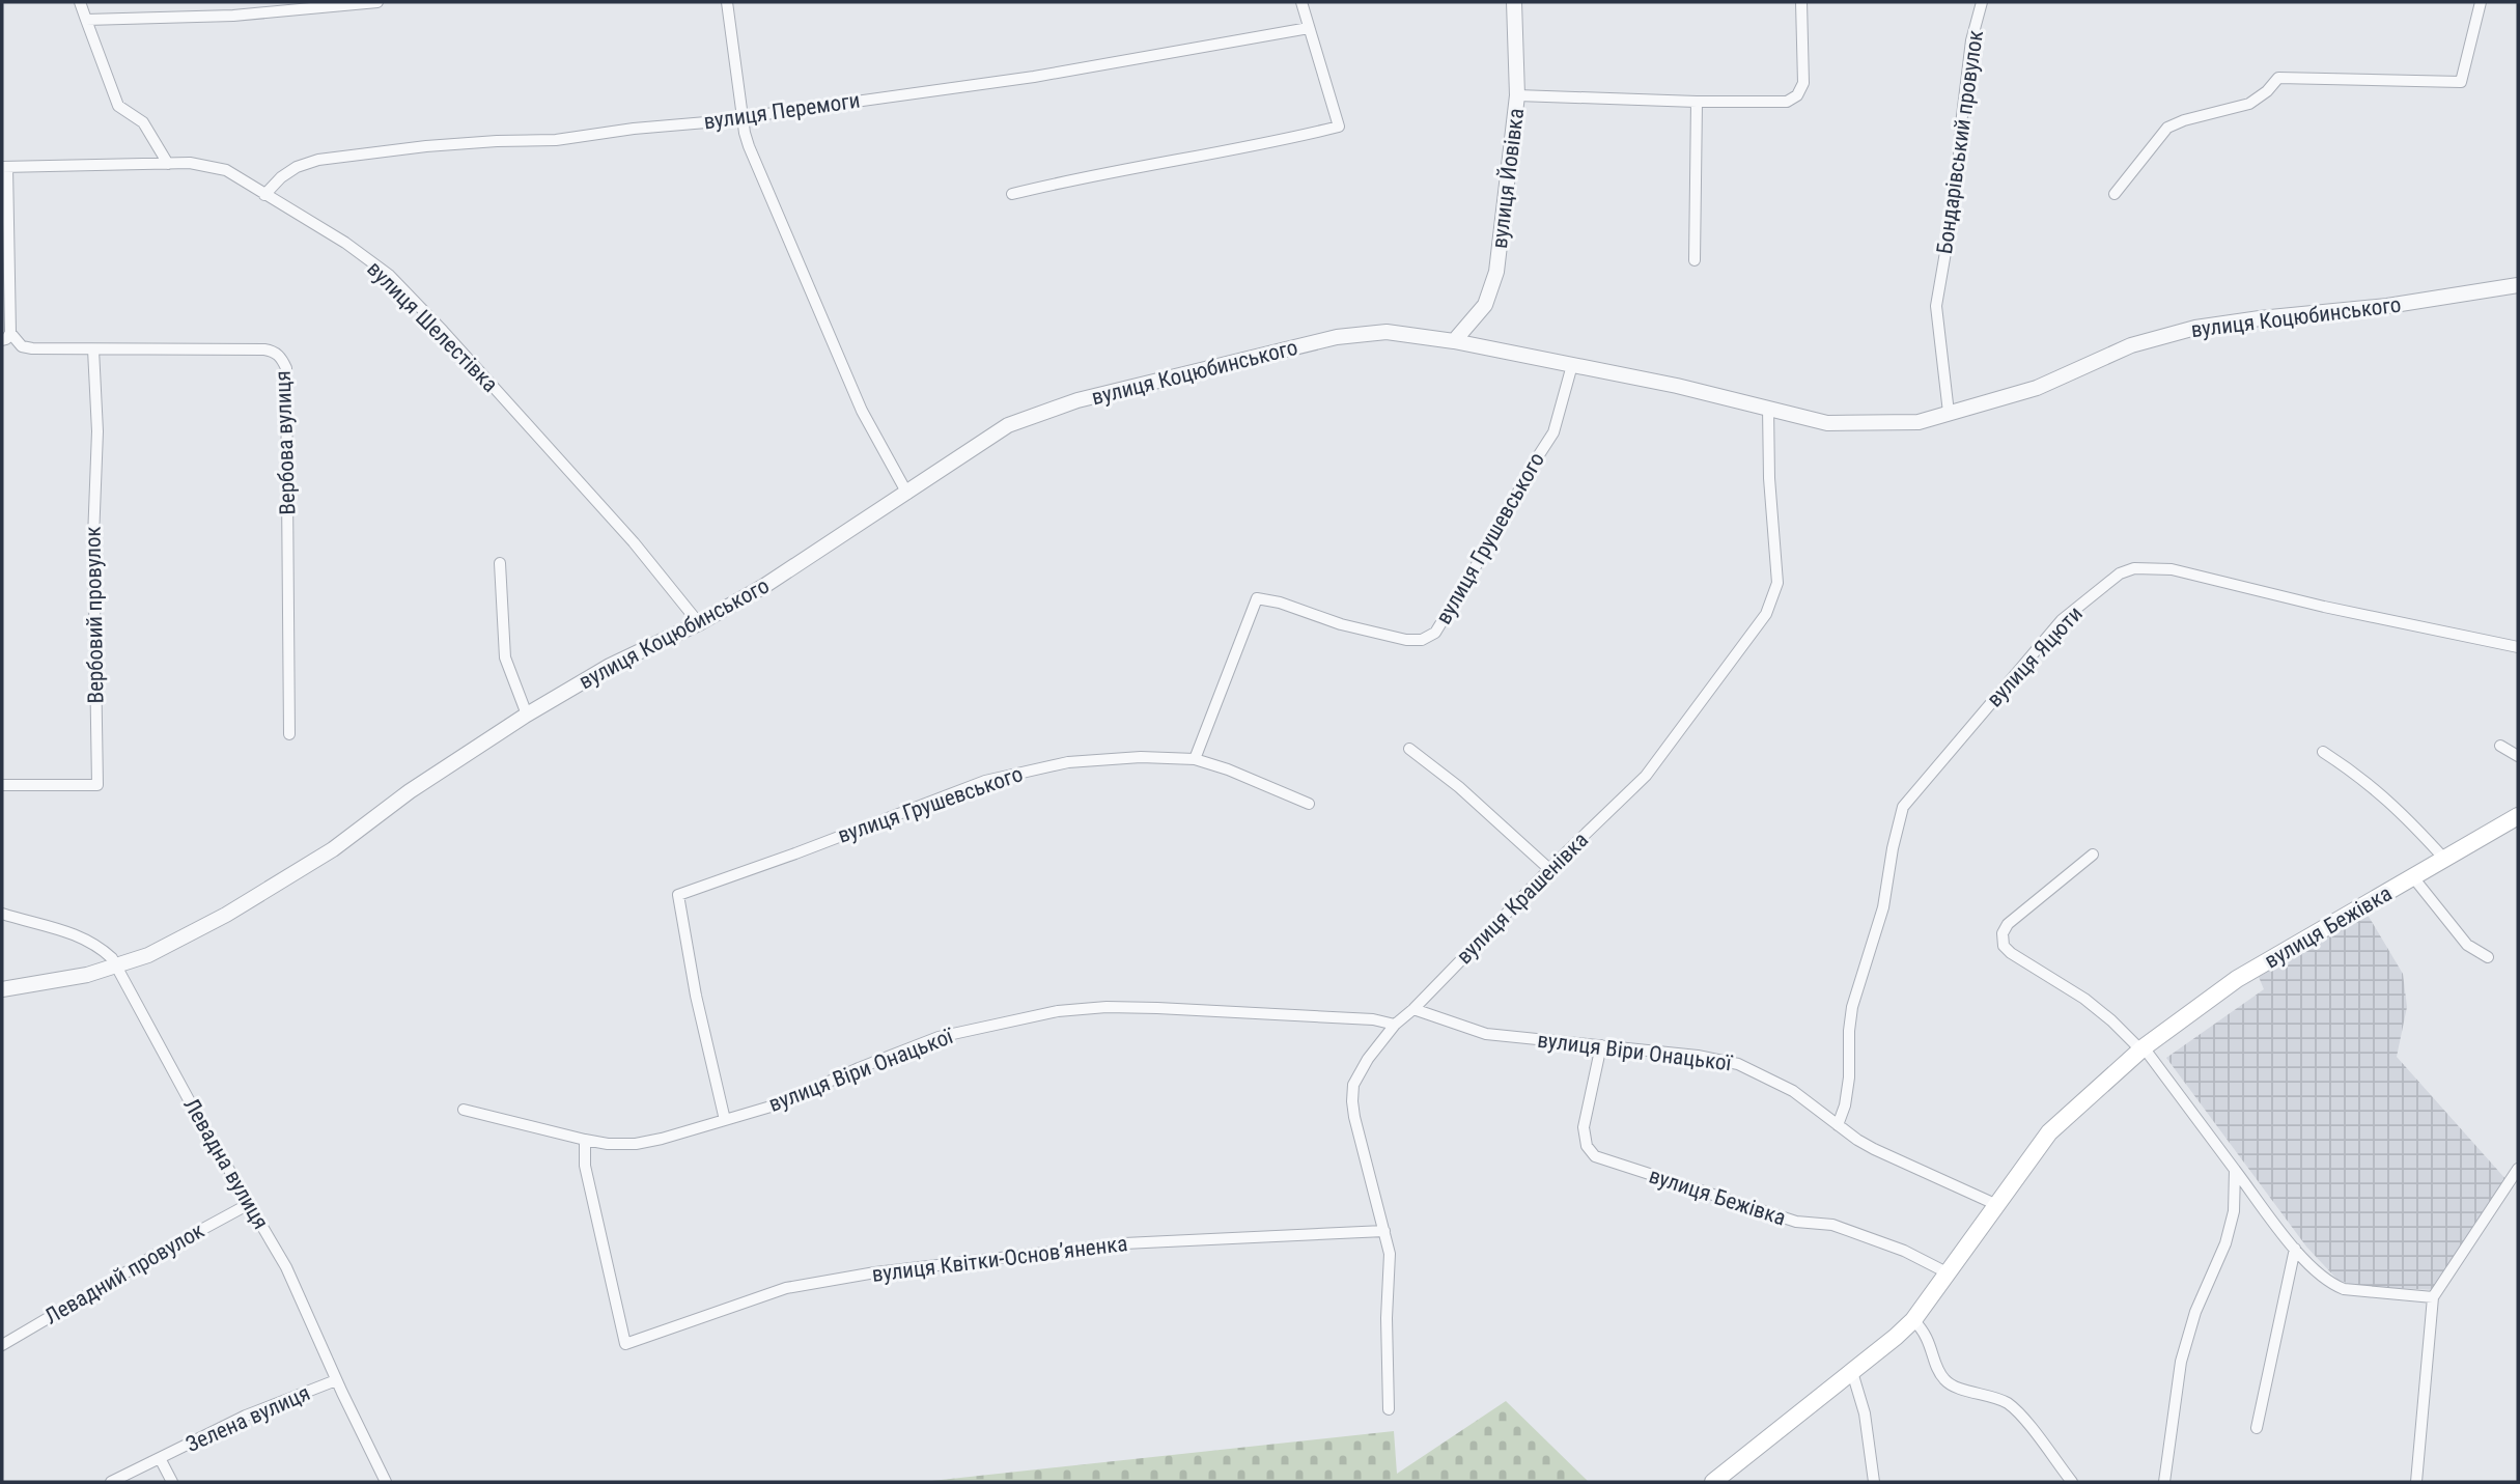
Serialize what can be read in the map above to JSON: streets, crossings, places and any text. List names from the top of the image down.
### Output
{
  "streets": {
    "main road": ["вулиця Бежівка"],
    "street": [
      "вулиця Перемоги",
      "Бондарівський провулок",
      "вулиця Йовівка",
      "вулиця Коцюбинського",
      "вулиця Шелестівка",
      "Вербова вулиця",
      "вулиця Грушевського",
      "Вербовий провулок",
      "вулиця Яцюти",
      "вулиця Крашенівка",
      "вулиця Віри Онацької",
      "Левадна вулиця",
      "вулиця Квітки-Основʼяненка",
      "Левадний провулок",
      "Зелена вулиця"
    ]
  },
  "crossings": [
    ["вулиця Перемоги", "вулиця Шелестівка"],
    ["Бондарівський провулок", "вулиця Коцюбинського"],
    ["вулиця Йовівка", "вулиця Коцюбинського"],
    ["вулиця Коцюбинського", "вулиця Шелестівка"],
    ["вулиця Коцюбинського", "вулиця Грушевського"],
    ["вулиця Коцюбинського", "вулиця Крашенівка"],
    ["вулиця Коцюбинського", "Левадна вулиця"],
    ["Вербова вулиця", "Вербовий провулок"],
    ["вулиця Грушевського", "вулиця Віри Онацької"],
    ["вулиця Яцюти", "вулиця Віри Онацької"],
    ["вулиця Крашенівка", "вулиця Віри Онацької"],
    ["вулиця Крашенівка", "вулиця Квітки-Основʼяненка"],
    ["вулиця Бежівка", "вулиця Віри Онацької"],
    ["вулиця Віри Онацької", "вулиця Квітки-Основʼяненка"],
    ["Левадна вулиця", "Левадний провулок"],
    ["Левадна вулиця", "Зелена вулиця"]
  ]
}
